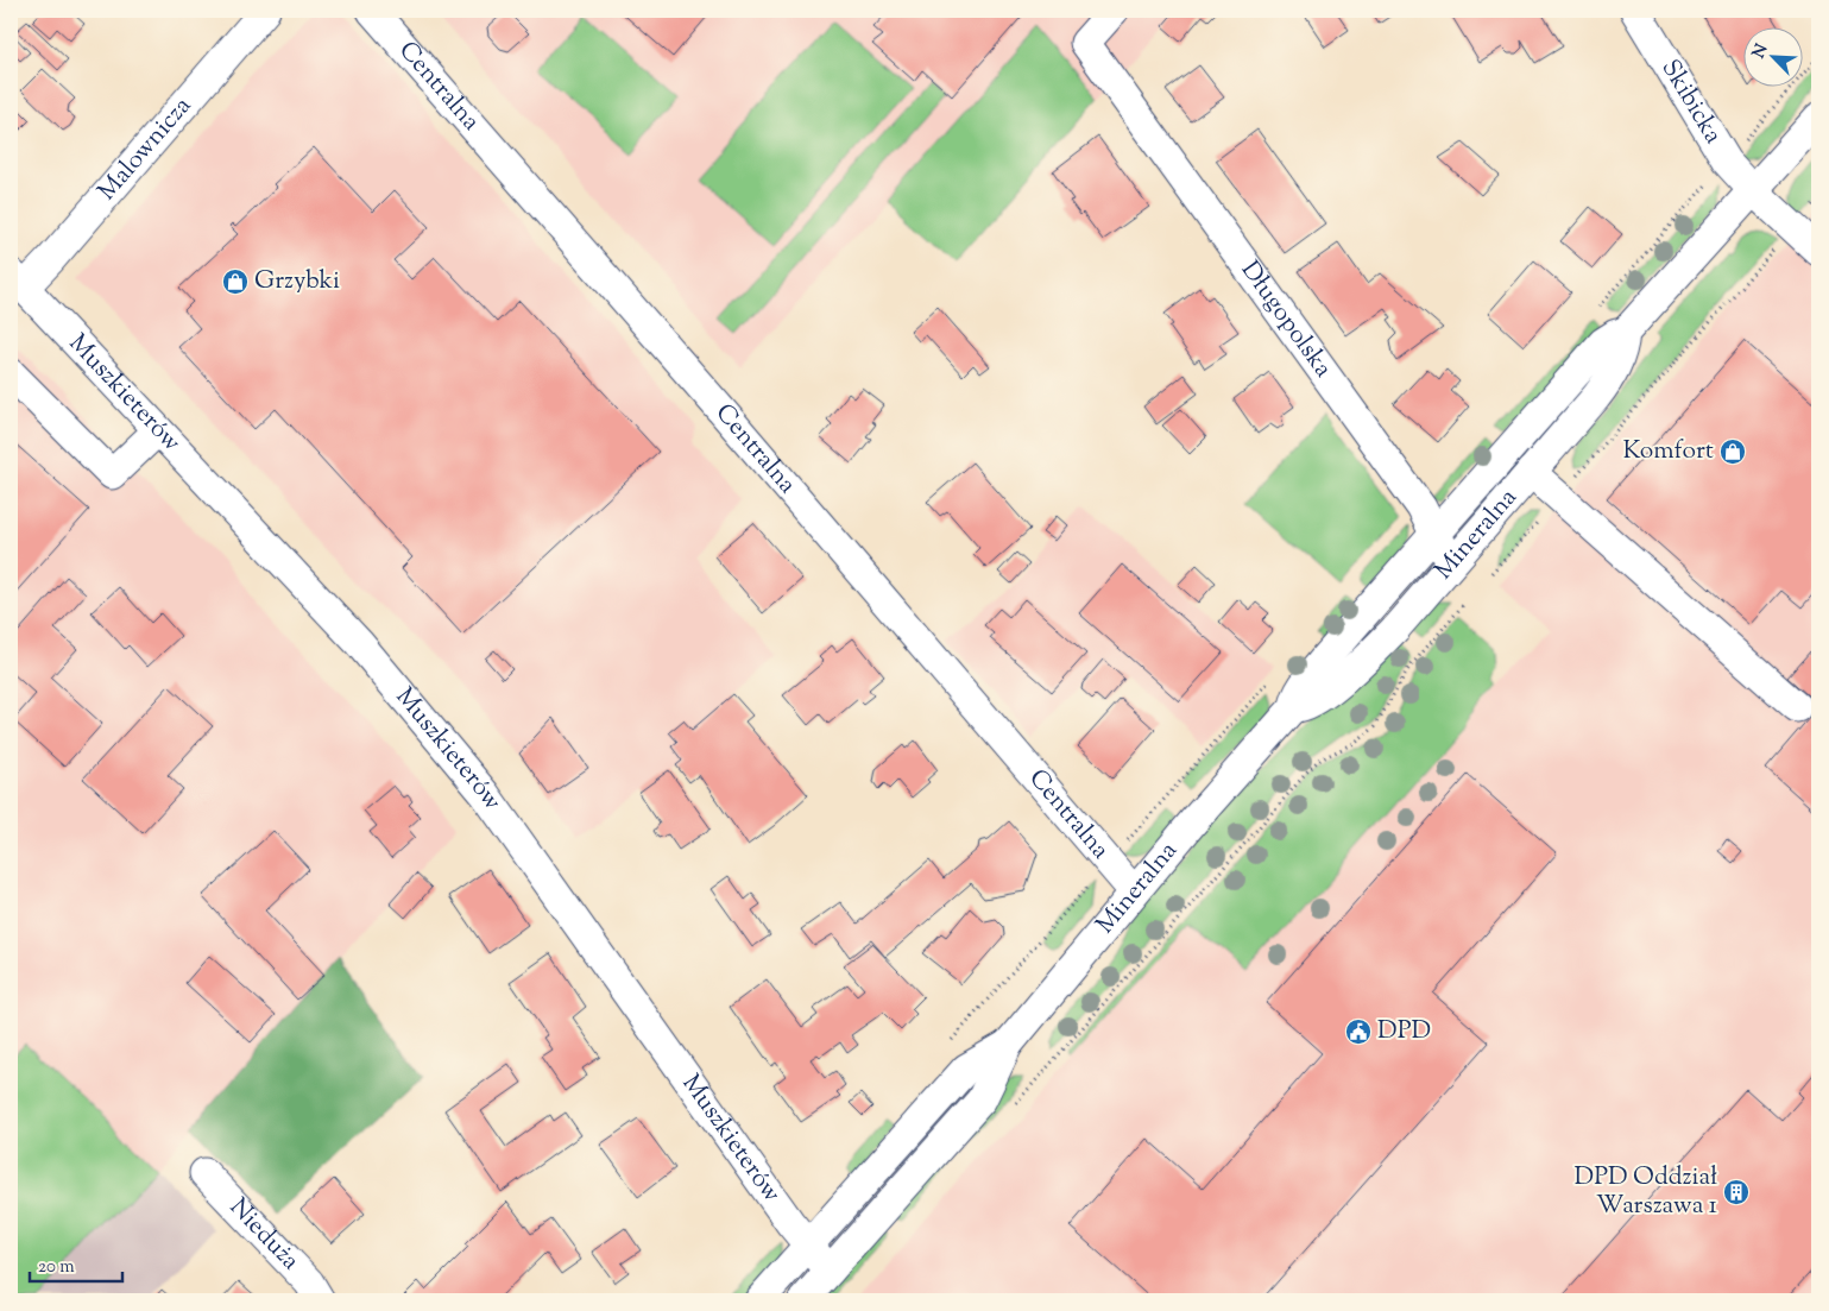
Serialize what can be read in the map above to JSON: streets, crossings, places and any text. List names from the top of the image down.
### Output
{
  "streets": {
    "street": [
      "Centralna",
      "Skibicka",
      "Malownicza",
      "Długopolska",
      "Muszkieterów",
      "Mineralna",
      "Nieduża"
    ]
  },
  "crossings": [
    ["Centralna", "Mineralna"],
    ["Skibicka", "Mineralna"],
    ["Malownicza", "Muszkieterów"],
    ["Długopolska", "Mineralna"],
    ["Muszkieterów", "Mineralna"]
  ],
  "places": {
    "shop": ["Grzybki", "Komfort"],
    "public building": ["DPD"],
    "building": ["DPD Oddział Warszawa 1"]
  },
  "scale_bar": "20 m",
  "north": "top left"
}
